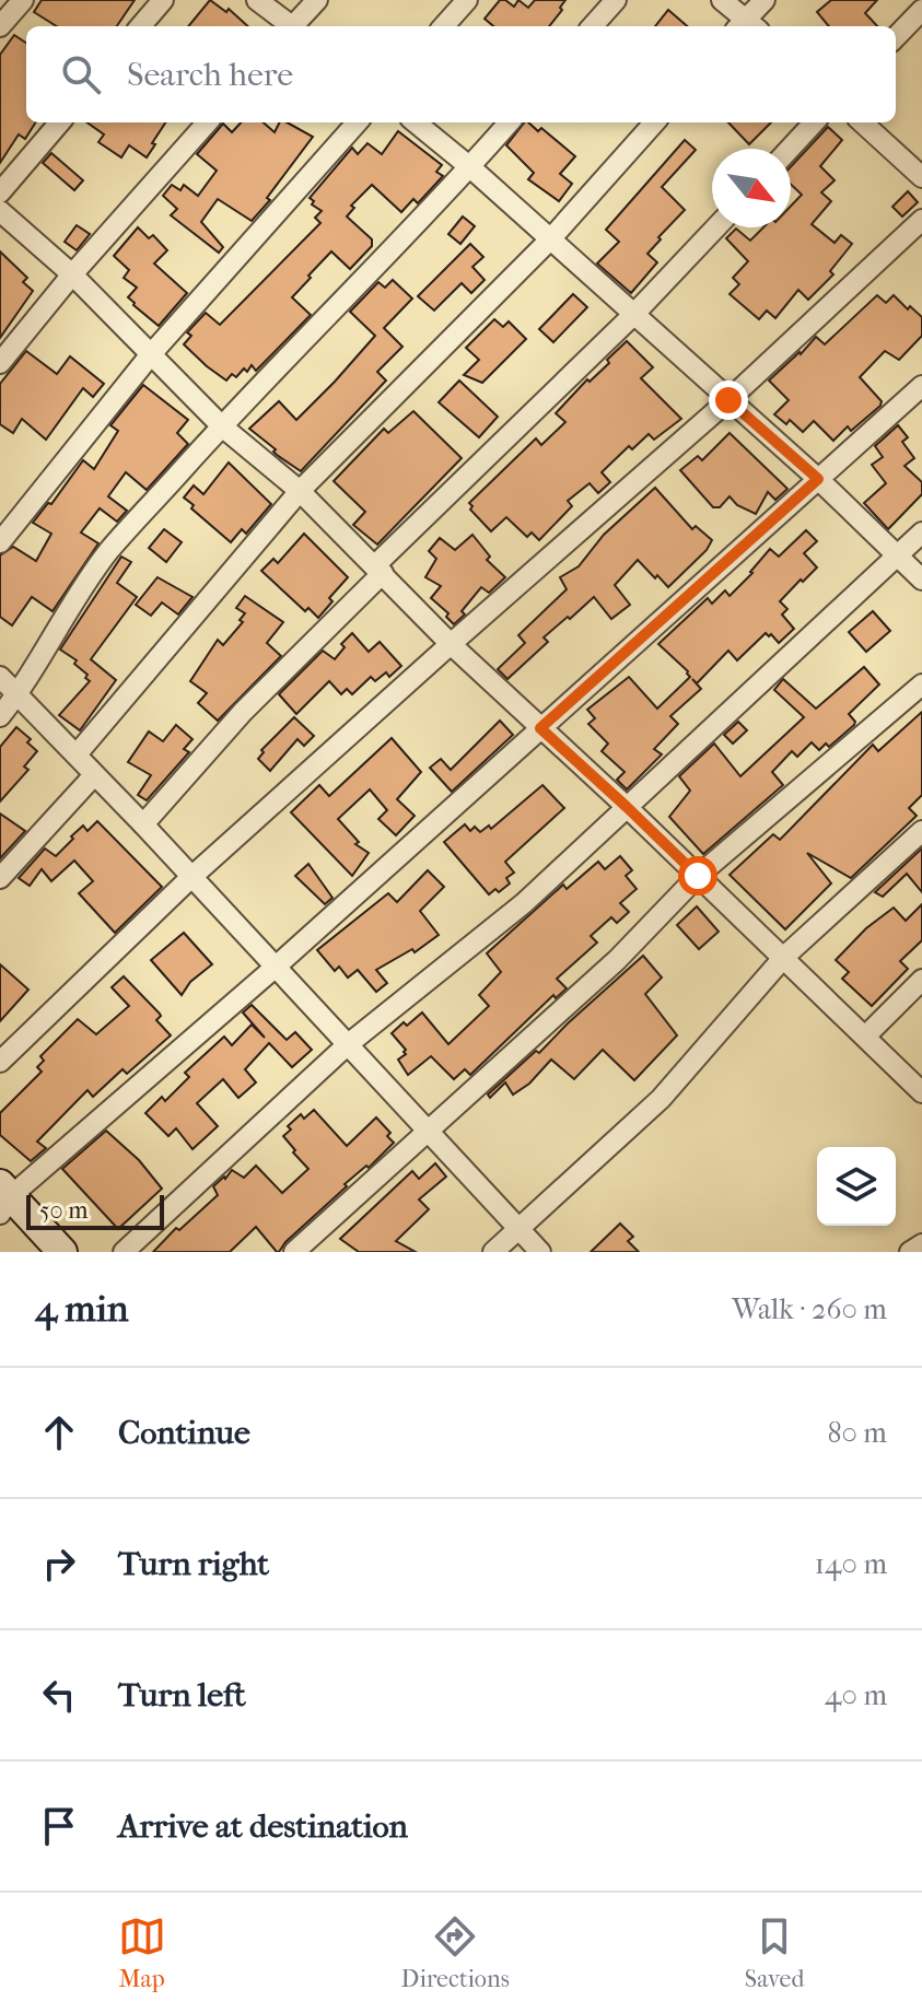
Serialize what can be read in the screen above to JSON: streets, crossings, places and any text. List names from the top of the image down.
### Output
{
  "scale_bar": "50 m",
  "north": "bottom right",
  "page": {
    "search": "Search here",
    "scale": "50 m",
    "heading": ["4 min", "Walk · 260 m"],
    "list": [
      ["Continue", "80 m"],
      ["Turn right", "140 m"],
      ["Turn left", "40 m"],
      "Arrive at destination"
    ],
    "nav": ["Map", "Directions", "Saved"]
  }
}
